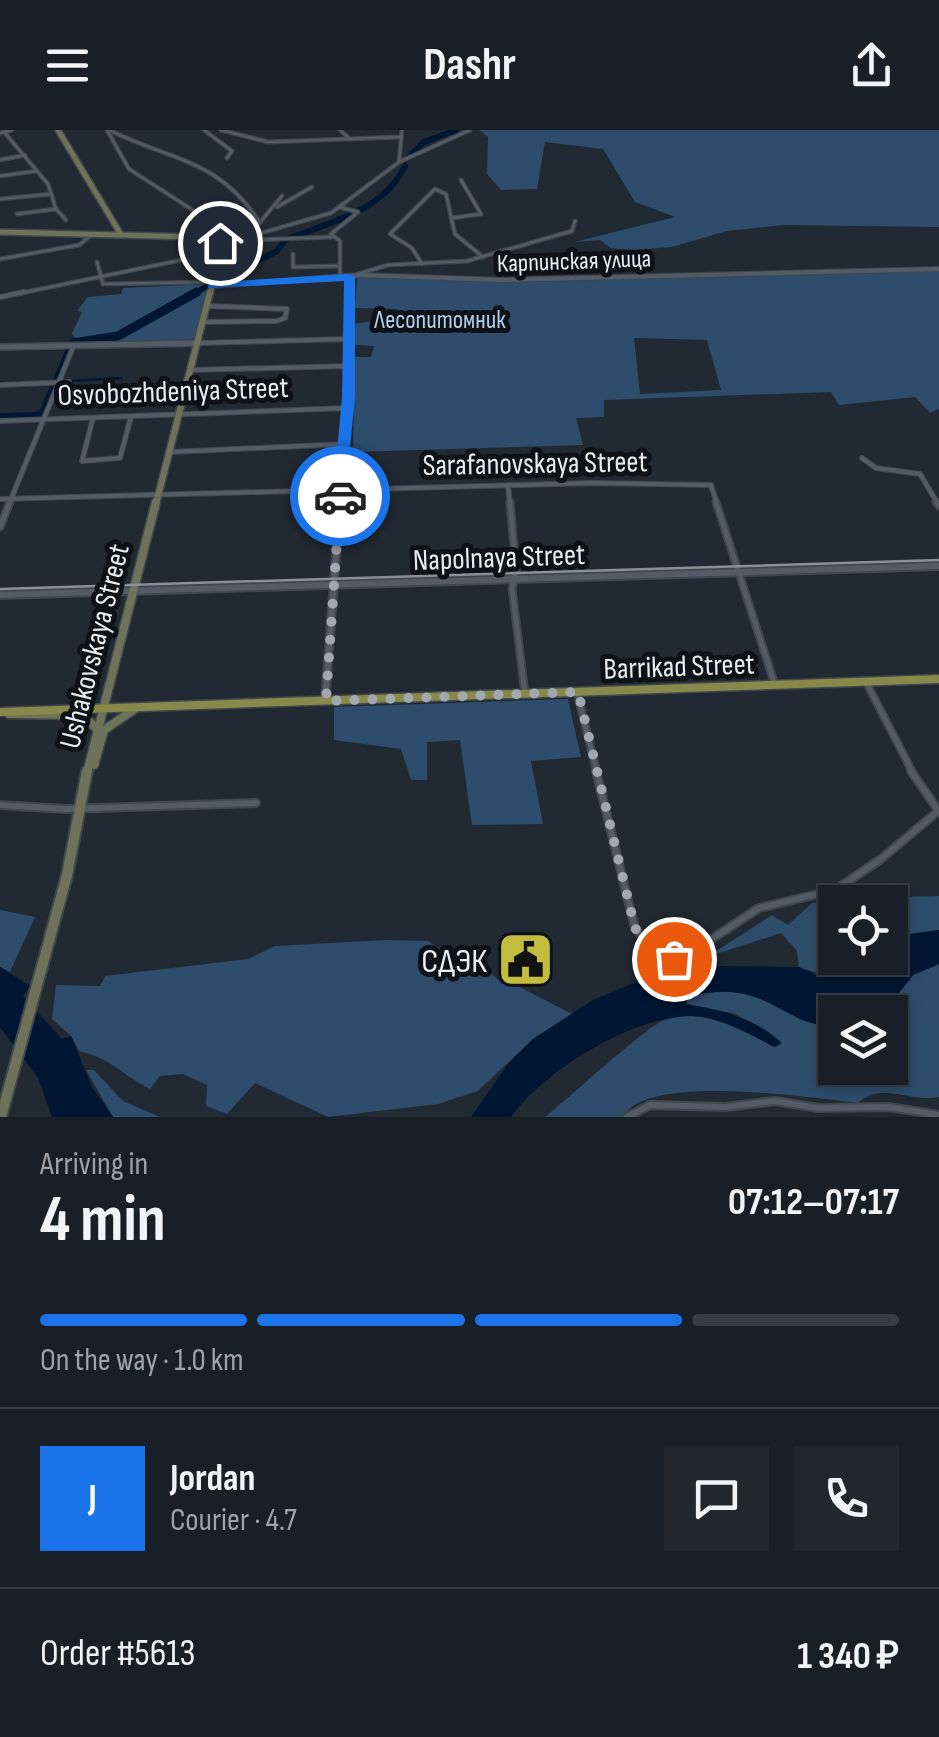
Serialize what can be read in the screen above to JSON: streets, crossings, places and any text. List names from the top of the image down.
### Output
{
  "streets": {
    "main road": ["Ushakovskaya Street", "Barrikad Street"],
    "street": [
      "Карпинская улица",
      "Osvobozhdeniya Street",
      "Sarafanovskaya Street",
      "Napolnaya Street"
    ]
  },
  "crossings": [
    ["Карпинская улица", "Ushakovskaya Street"],
    ["Osvobozhdeniya Street", "Ushakovskaya Street"],
    ["Sarafanovskaya Street", "Napolnaya Street"],
    ["Sarafanovskaya Street", "Ushakovskaya Street"],
    ["Napolnaya Street", "Ushakovskaya Street"],
    ["Ushakovskaya Street", "Barrikad Street"]
  ],
  "parks": ["Лесопитомник"],
  "places": {
    "public building": ["СДЭК"]
  },
  "page": {
    "header": "Dashr",
    "heading": ["4 min", "Arriving in", "07:12–07:17"],
    "panel": [
      "Jordan",
      "Courier · 4.7",
      "Order #5613",
      "1 340 ₽"
    ],
    "bar": "On the way · 1.0 km",
    "round": "J"
  }
}
